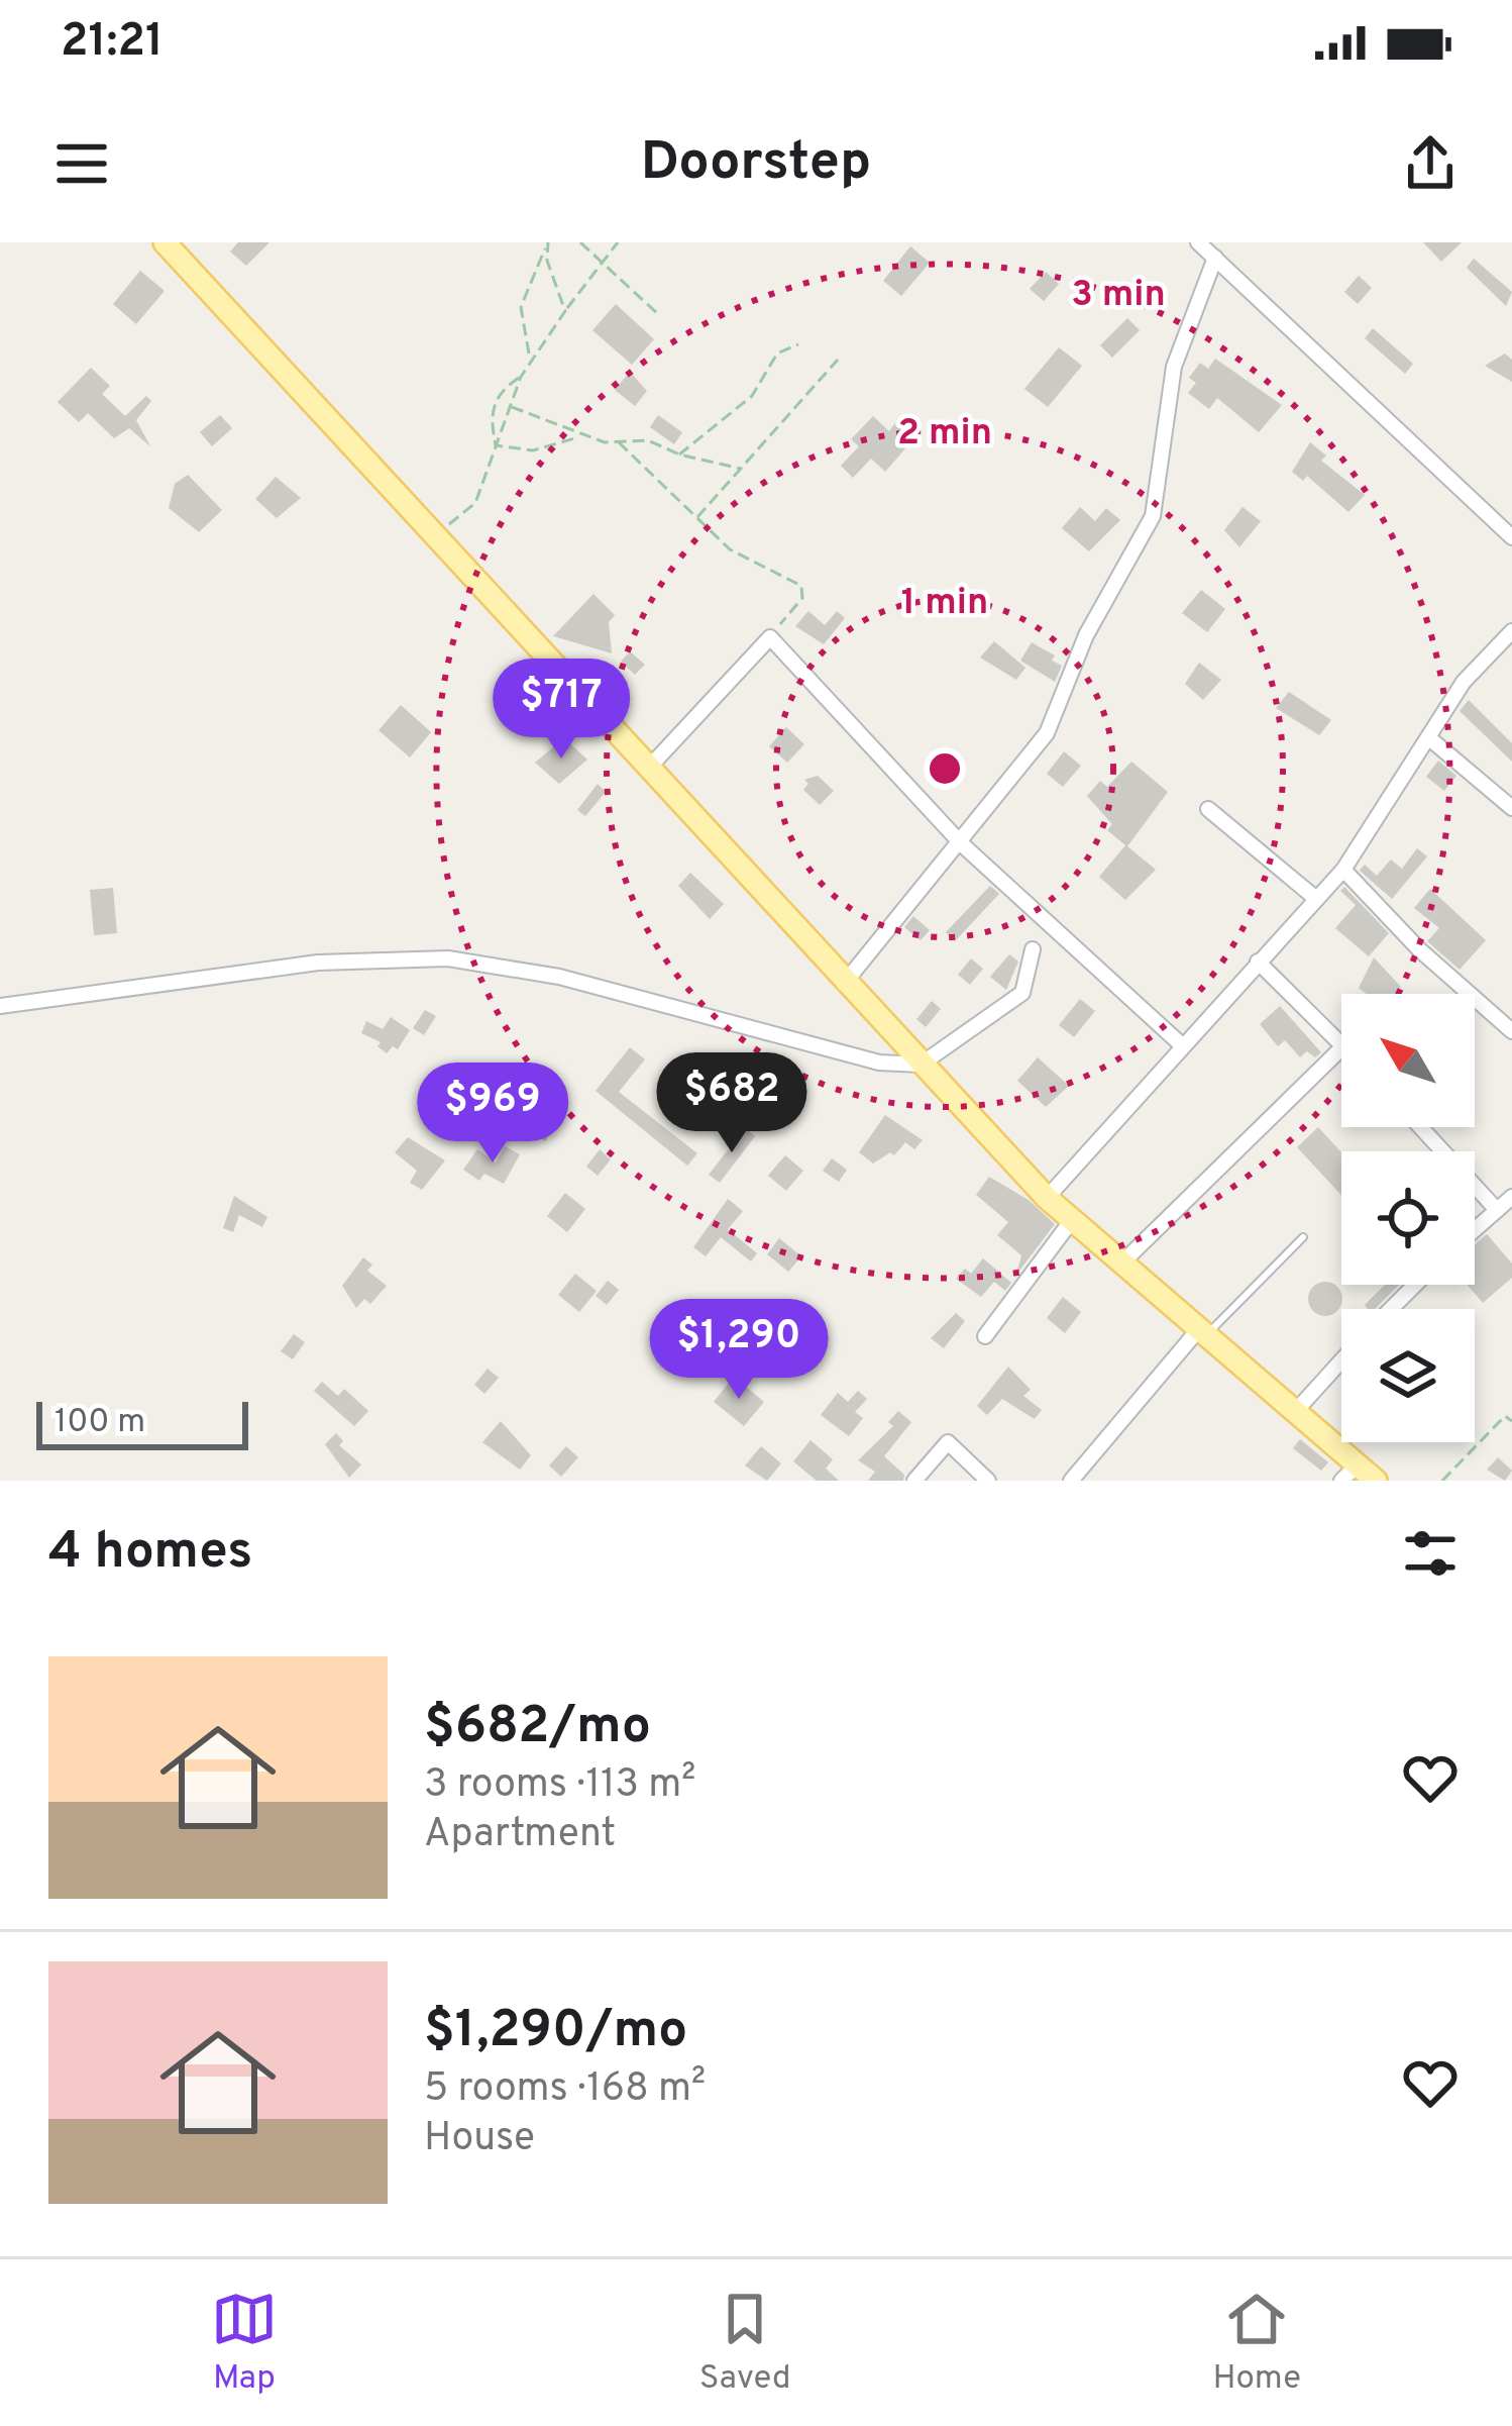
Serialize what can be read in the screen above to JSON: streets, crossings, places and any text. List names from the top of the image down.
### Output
{
  "scale_bar": "100 m",
  "north": "top left",
  "page": {
    "status": "21:21",
    "header": "Doorstep",
    "price": [
      "$717",
      "$682",
      "$969",
      "$1,290"
    ],
    "scale": "100 m",
    "heading": "4 homes",
    "list": [
      {
        "name": "$682/mo",
        "note": "3 rooms · 113 m² · Apartment"
      },
      {
        "name": "$1,290/mo",
        "note": "5 rooms · 168 m² · House"
      }
    ],
    "tabs": ["Map", "Saved", "Home"]
  },
  "rings": ["3 min", "2 min", "1 min"]
}
